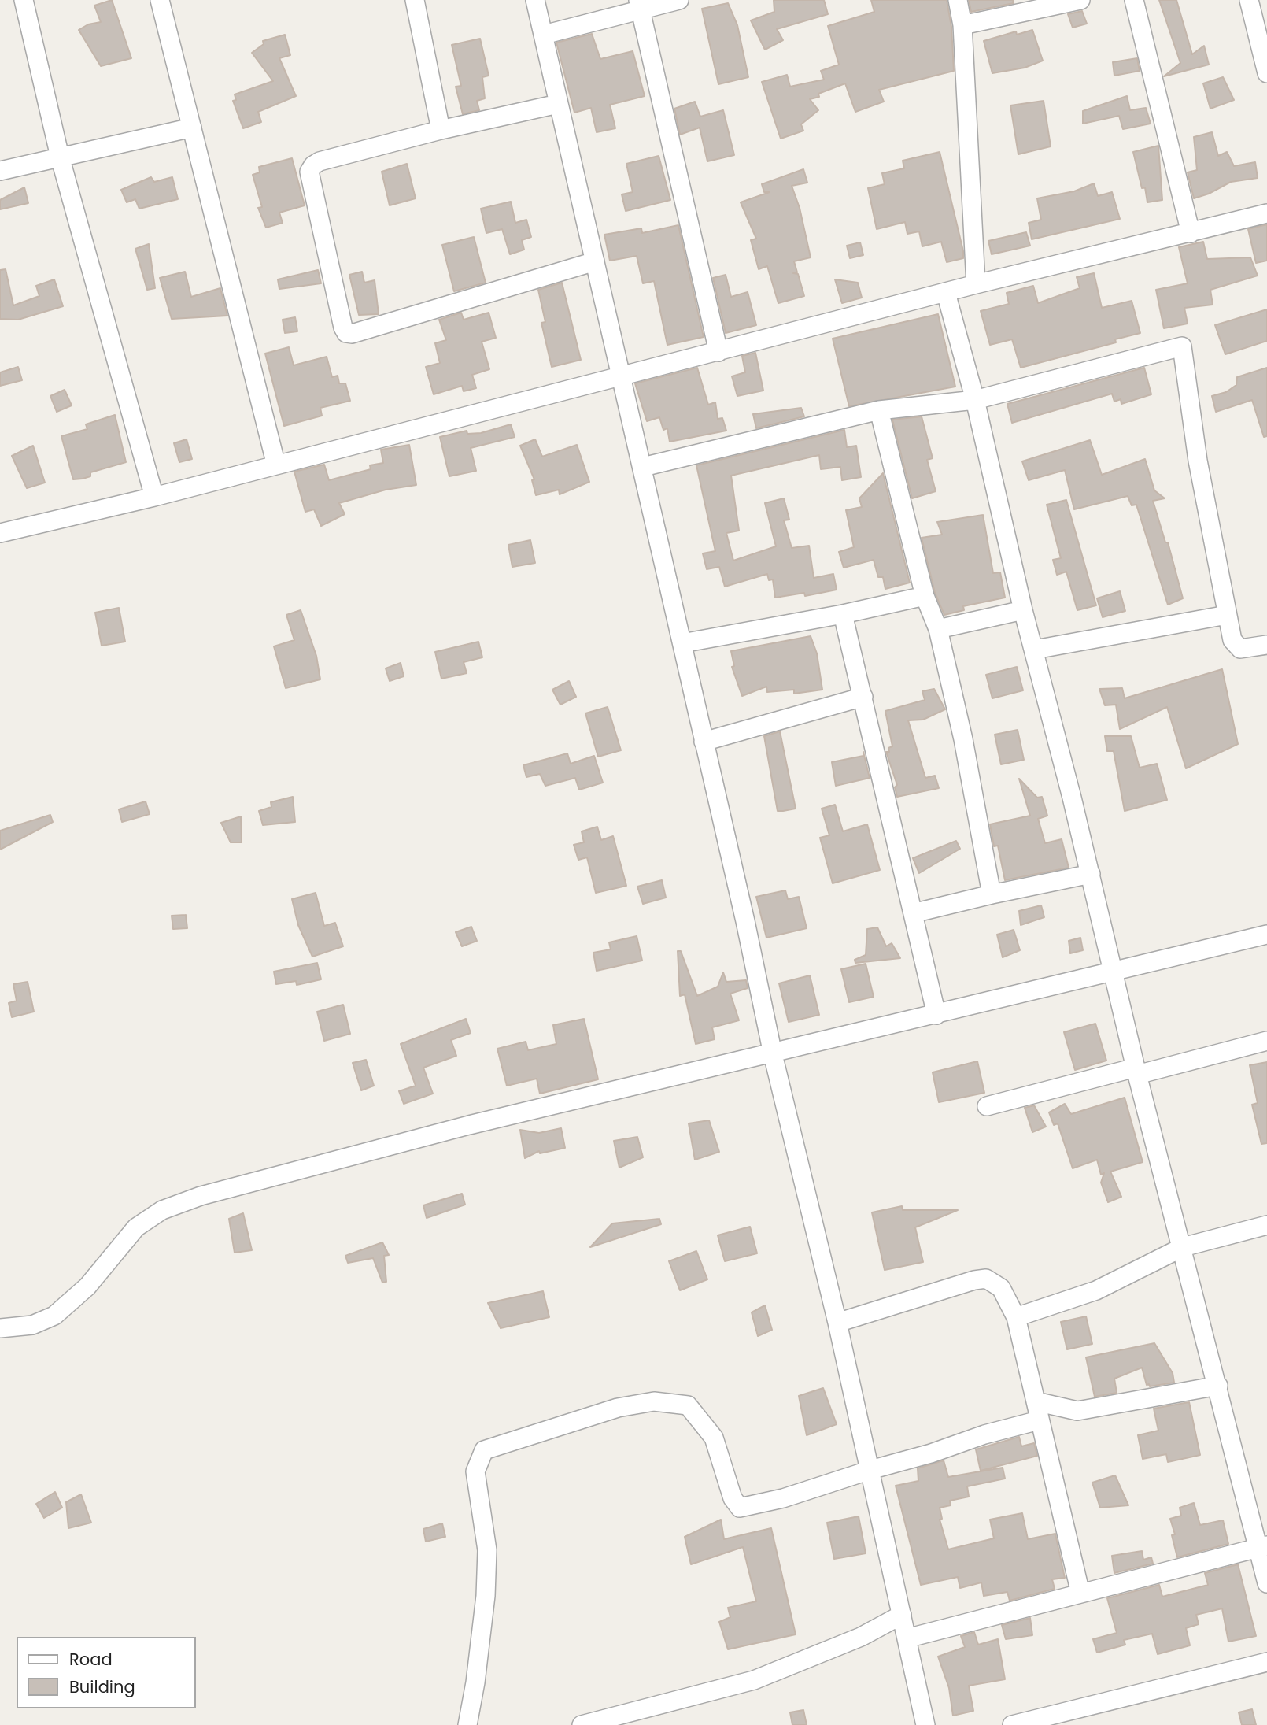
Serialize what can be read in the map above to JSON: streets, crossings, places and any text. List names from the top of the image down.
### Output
{
  "legend": ["Road", "Building"]
}
